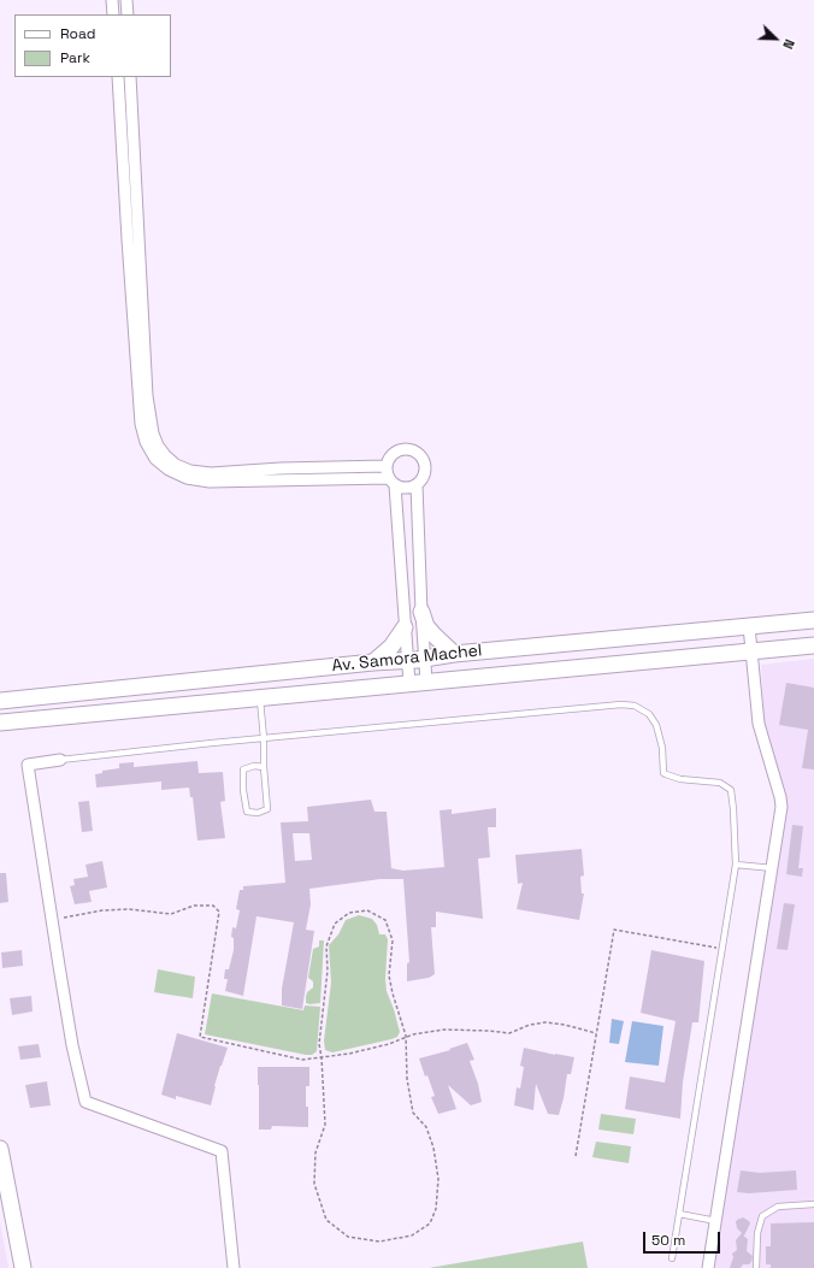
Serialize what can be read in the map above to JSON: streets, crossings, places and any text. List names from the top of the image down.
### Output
{
  "streets": {
    "main road": ["Av. Samora Machel"]
  },
  "legend": ["Road", "Park"],
  "scale_bar": "50 m",
  "north": "bottom right"
}
